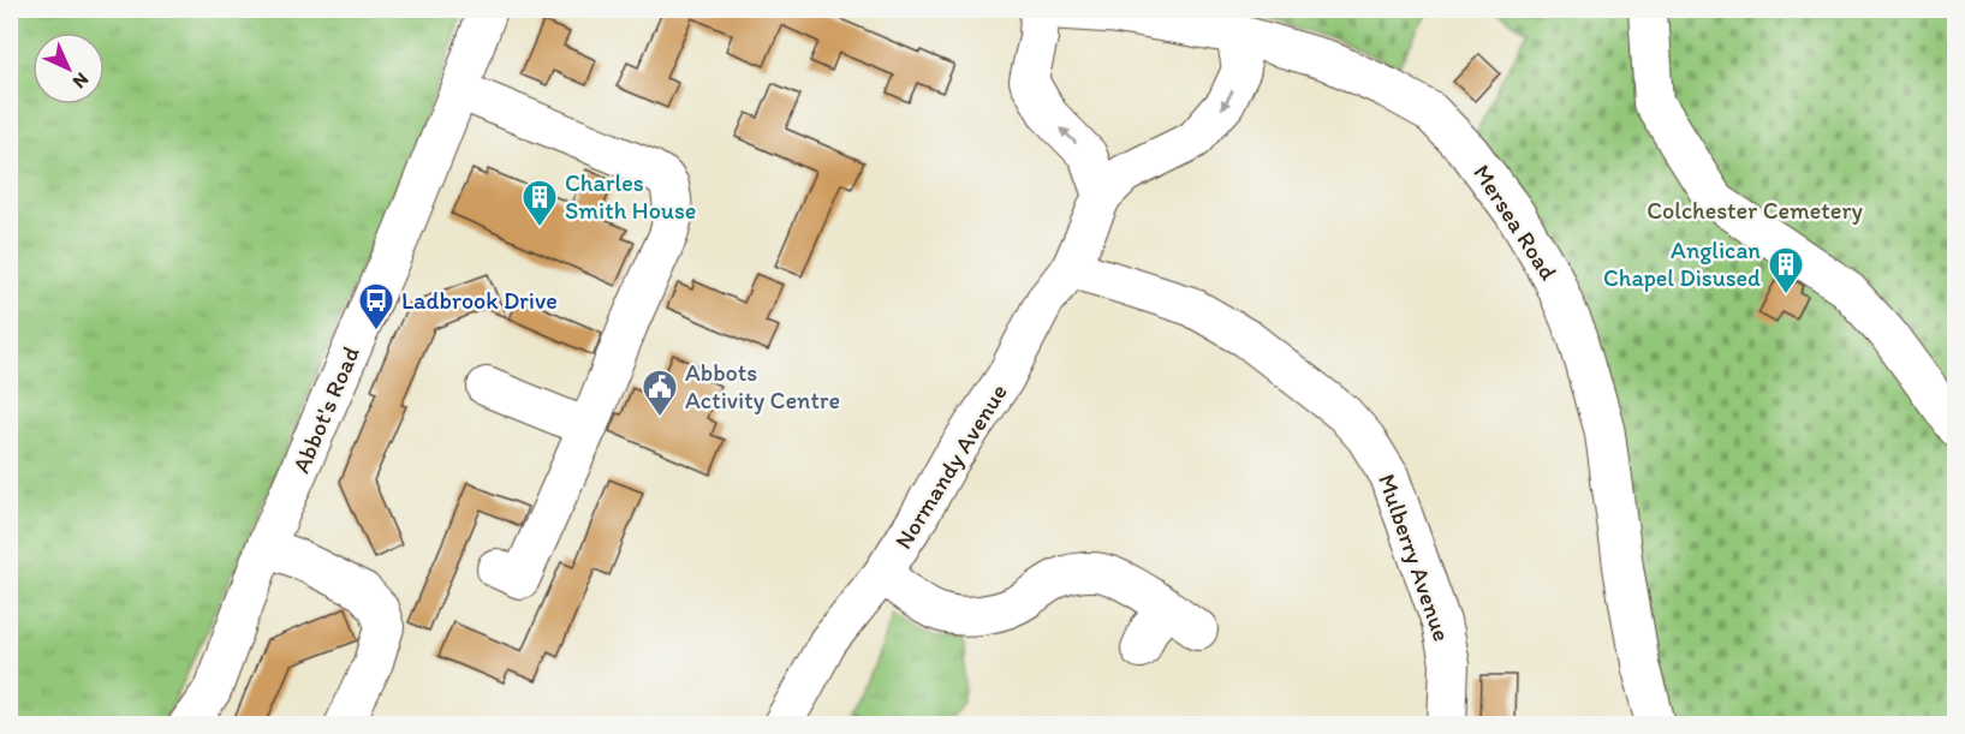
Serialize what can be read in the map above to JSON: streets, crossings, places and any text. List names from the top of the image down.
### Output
{
  "streets": {
    "main road": ["Mersea Road"],
    "street": ["Abbot's Road", "Normandy Avenue", "Mulberry Avenue"]
  },
  "crossings": [
    ["Mersea Road", "Normandy Avenue"],
    ["Normandy Avenue", "Mulberry Avenue"]
  ],
  "parks": ["Colchester Cemetery"],
  "places": {
    "building": ["Charles Smith House", "Anglican Chapel Disused"],
    "bus stop": ["Ladbrook Drive"],
    "public building": ["Abbots Activity Centre"]
  },
  "north": "bottom right"
}
